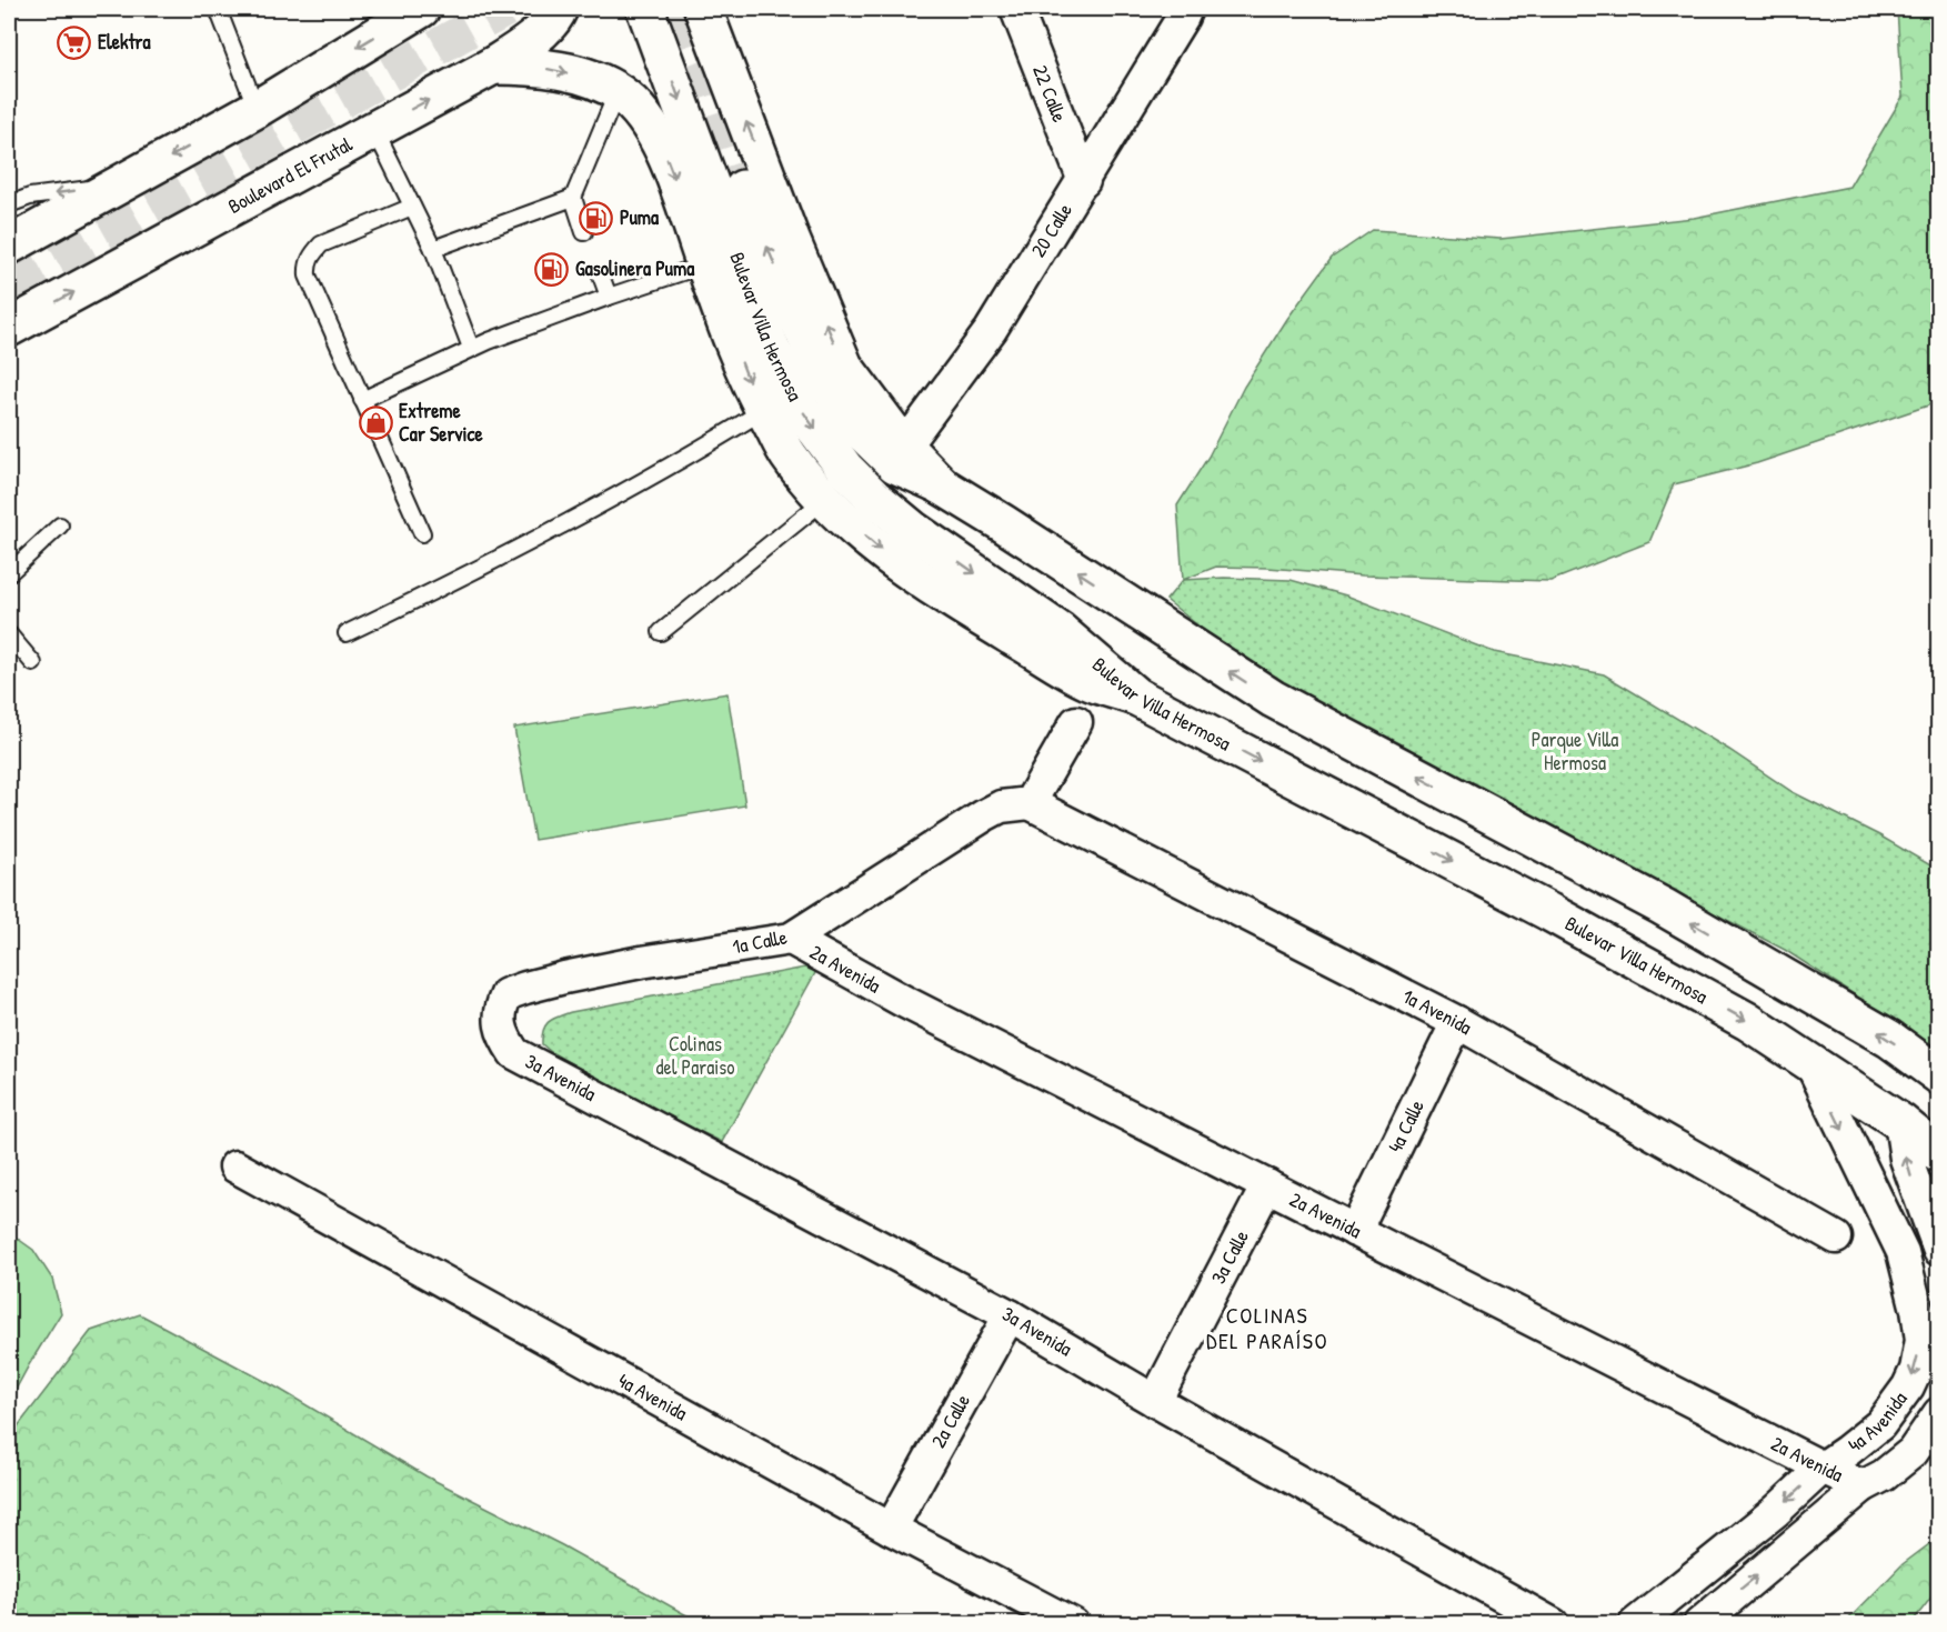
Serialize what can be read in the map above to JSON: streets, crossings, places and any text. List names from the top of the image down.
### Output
{
  "streets": {
    "main road": ["Boulevard El Frutal", "Bulevar Villa Hermosa"],
    "street": [
      "22 Calle",
      "20 Calle",
      "1a Calle",
      "2a Avenida",
      "1a Avenida",
      "3a Avenida",
      "4a Calle",
      "3a Calle",
      "4a Avenida",
      "2a Calle"
    ]
  },
  "crossings": [
    ["22 Calle", "20 Calle"],
    ["Bulevar Villa Hermosa", "4a Avenida"],
    ["1a Calle", "2a Avenida"],
    ["1a Calle", "1a Avenida"],
    ["1a Calle", "3a Avenida"],
    ["2a Avenida", "4a Calle"],
    ["2a Avenida", "3a Calle"],
    ["2a Avenida", "4a Avenida"],
    ["1a Avenida", "4a Calle"],
    ["3a Avenida", "3a Calle"],
    ["3a Avenida", "2a Calle"],
    ["4a Avenida", "2a Calle"]
  ],
  "districts": ["COLINAS DEL PARAÍSO"],
  "parks": ["Parque Villa Hermosa", "Colinas del Paraiso"],
  "places": {
    "supermarket": ["Elektra"],
    "fuel station": ["Puma", "Gasolinera Puma"],
    "shop": ["Extreme Car Service"]
  }
}
